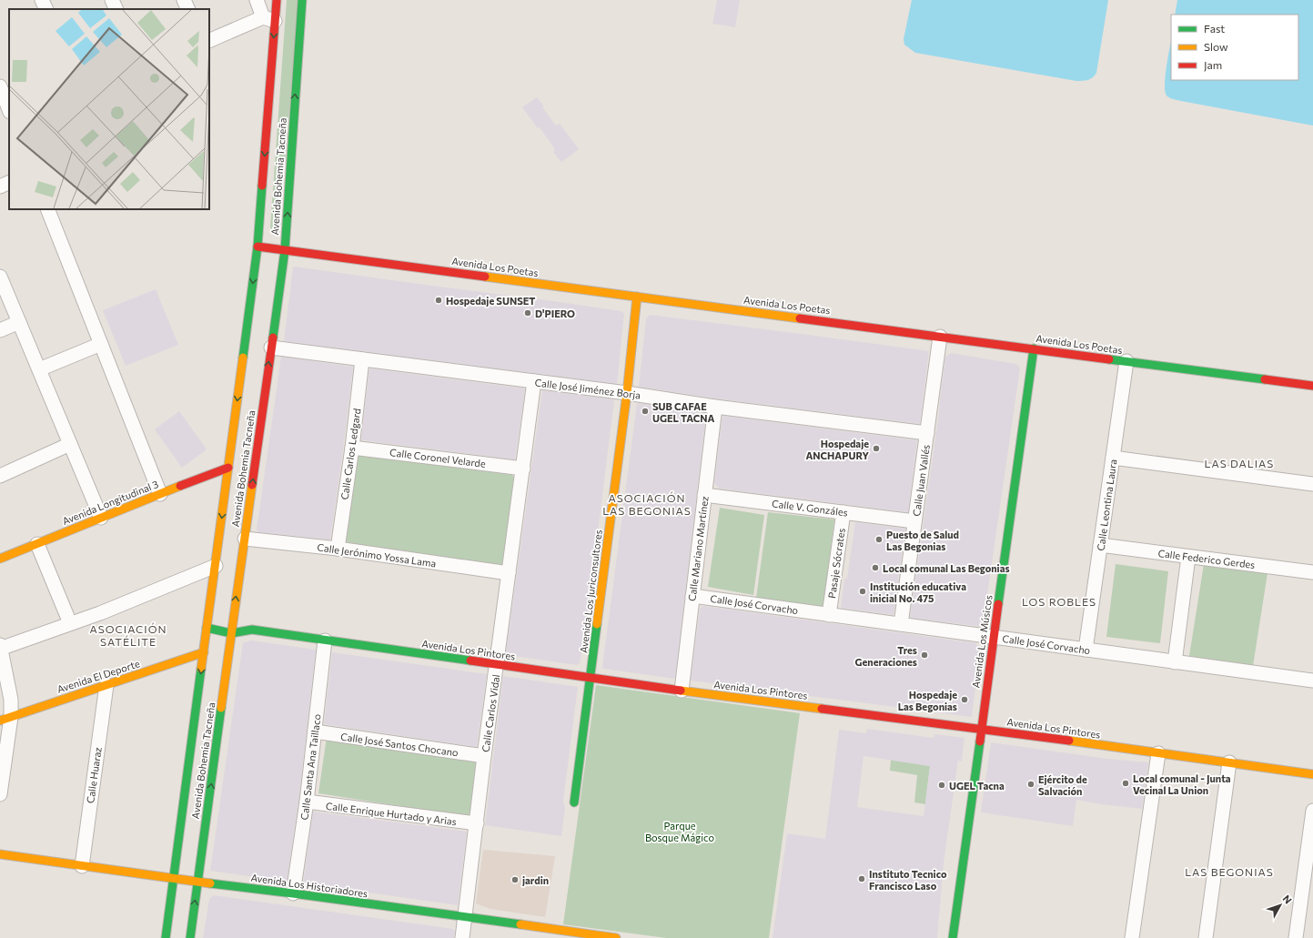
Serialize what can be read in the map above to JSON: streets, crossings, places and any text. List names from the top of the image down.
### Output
{
  "streets": {
    "street": [
      "Avenida Bohemia Tacneña",
      "Avenida Los Poetas",
      "Calle José Jiménez Borja",
      "Calle Carlos Ledgard",
      "Calle Coronel Velarde",
      "Calle Juan Vallés",
      "Avenida Longitudinal 3",
      "Calle Leontina Laura",
      "Calle V. Gonzáles",
      "Calle Mariano Martínez",
      "Calle Jerónimo Yossa Lama",
      "Calle Federico Gerdes",
      "Pasaje Sócrates",
      "Avenida Los Juriconsultores",
      "Calle José Corvacho",
      "Avenida Los Músicos",
      "Avenida Los Pintores",
      "Avenida El Deporte",
      "Calle Carlos Vidal",
      "Calle José Santos Chocano",
      "Calle Santa Ana Taillaco",
      "Calle Huaraz",
      "Calle Enrique Hurtado y Arias",
      "Avenida Los Historiadores"
    ]
  },
  "crossings": [
    ["Avenida Bohemia Tacneña", "Avenida Los Poetas"],
    ["Avenida Bohemia Tacneña", "Calle José Jiménez Borja"],
    ["Avenida Bohemia Tacneña", "Avenida Longitudinal 3"],
    ["Avenida Bohemia Tacneña", "Calle Jerónimo Yossa Lama"],
    ["Avenida Bohemia Tacneña", "Avenida Los Pintores"],
    ["Avenida Bohemia Tacneña", "Avenida El Deporte"],
    ["Avenida Bohemia Tacneña", "Avenida Los Historiadores"],
    ["Avenida Los Poetas", "Calle Juan Vallés"],
    ["Avenida Los Poetas", "Calle Leontina Laura"],
    ["Avenida Los Poetas", "Avenida Los Juriconsultores"],
    ["Avenida Los Poetas", "Avenida Los Músicos"],
    ["Calle José Jiménez Borja", "Calle Carlos Ledgard"],
    ["Calle José Jiménez Borja", "Calle Juan Vallés"],
    ["Calle José Jiménez Borja", "Calle Mariano Martínez"],
    ["Calle José Jiménez Borja", "Avenida Los Juriconsultores"],
    ["Calle José Jiménez Borja", "Calle Carlos Vidal"],
    ["Calle Carlos Ledgard", "Calle Coronel Velarde"],
    ["Calle Carlos Ledgard", "Calle Jerónimo Yossa Lama"],
    ["Calle Coronel Velarde", "Calle Carlos Vidal"],
    ["Calle Juan Vallés", "Calle V. Gonzáles"],
    ["Calle Juan Vallés", "Calle José Corvacho"],
    ["Calle Leontina Laura", "Calle Federico Gerdes"],
    ["Calle Leontina Laura", "Calle José Corvacho"],
    ["Calle V. Gonzáles", "Calle Mariano Martínez"],
    ["Calle V. Gonzáles", "Pasaje Sócrates"],
    ["Calle Mariano Martínez", "Calle José Corvacho"],
    ["Calle Mariano Martínez", "Avenida Los Pintores"],
    ["Calle Jerónimo Yossa Lama", "Calle Carlos Vidal"],
    ["Pasaje Sócrates", "Calle José Corvacho"],
    ["Avenida Los Juriconsultores", "Avenida Los Pintores"],
    ["Calle José Corvacho", "Avenida Los Músicos"],
    ["Avenida Los Músicos", "Avenida Los Pintores"],
    ["Avenida Los Pintores", "Calle Carlos Vidal"],
    ["Avenida Los Pintores", "Calle Santa Ana Taillaco"],
    ["Avenida El Deporte", "Calle Huaraz"],
    ["Calle Carlos Vidal", "Calle José Santos Chocano"],
    ["Calle Carlos Vidal", "Calle Enrique Hurtado y Arias"],
    ["Calle Carlos Vidal", "Avenida Los Historiadores"],
    ["Calle José Santos Chocano", "Calle Santa Ana Taillaco"],
    ["Calle Santa Ana Taillaco", "Calle Enrique Hurtado y Arias"],
    ["Calle Santa Ana Taillaco", "Avenida Los Historiadores"],
    ["Calle Huaraz", "Avenida Los Historiadores"]
  ],
  "districts": [
    "LAS DALIAS",
    "ASOCIACIÓN LAS BEGONIAS",
    "LOS ROBLES",
    "ASOCIACIÓN SATÉLITE",
    "LAS BEGONIAS"
  ],
  "parks": ["Parque Bosque Mágico"],
  "places": [
    "Hospedaje SUNSET",
    "D'PIERO",
    "SUB CAFAE UGEL TACNA",
    "Hospedaje ANCHAPURY",
    "Puesto de Salud Las Begonias",
    "Local comunal Las Begonias",
    "Institución educativa inicial No. 475",
    "Tres Generaciones",
    "Hospedaje Las Begonias",
    "Local comunal - Junta Vecinal La Union",
    "Ejército de Salvación",
    "UGEL Tacna",
    "Instituto Tecnico Francisco Laso",
    "jardin"
  ],
  "legend": ["Fast", "Slow", "Jam"],
  "north": "top right"
}
